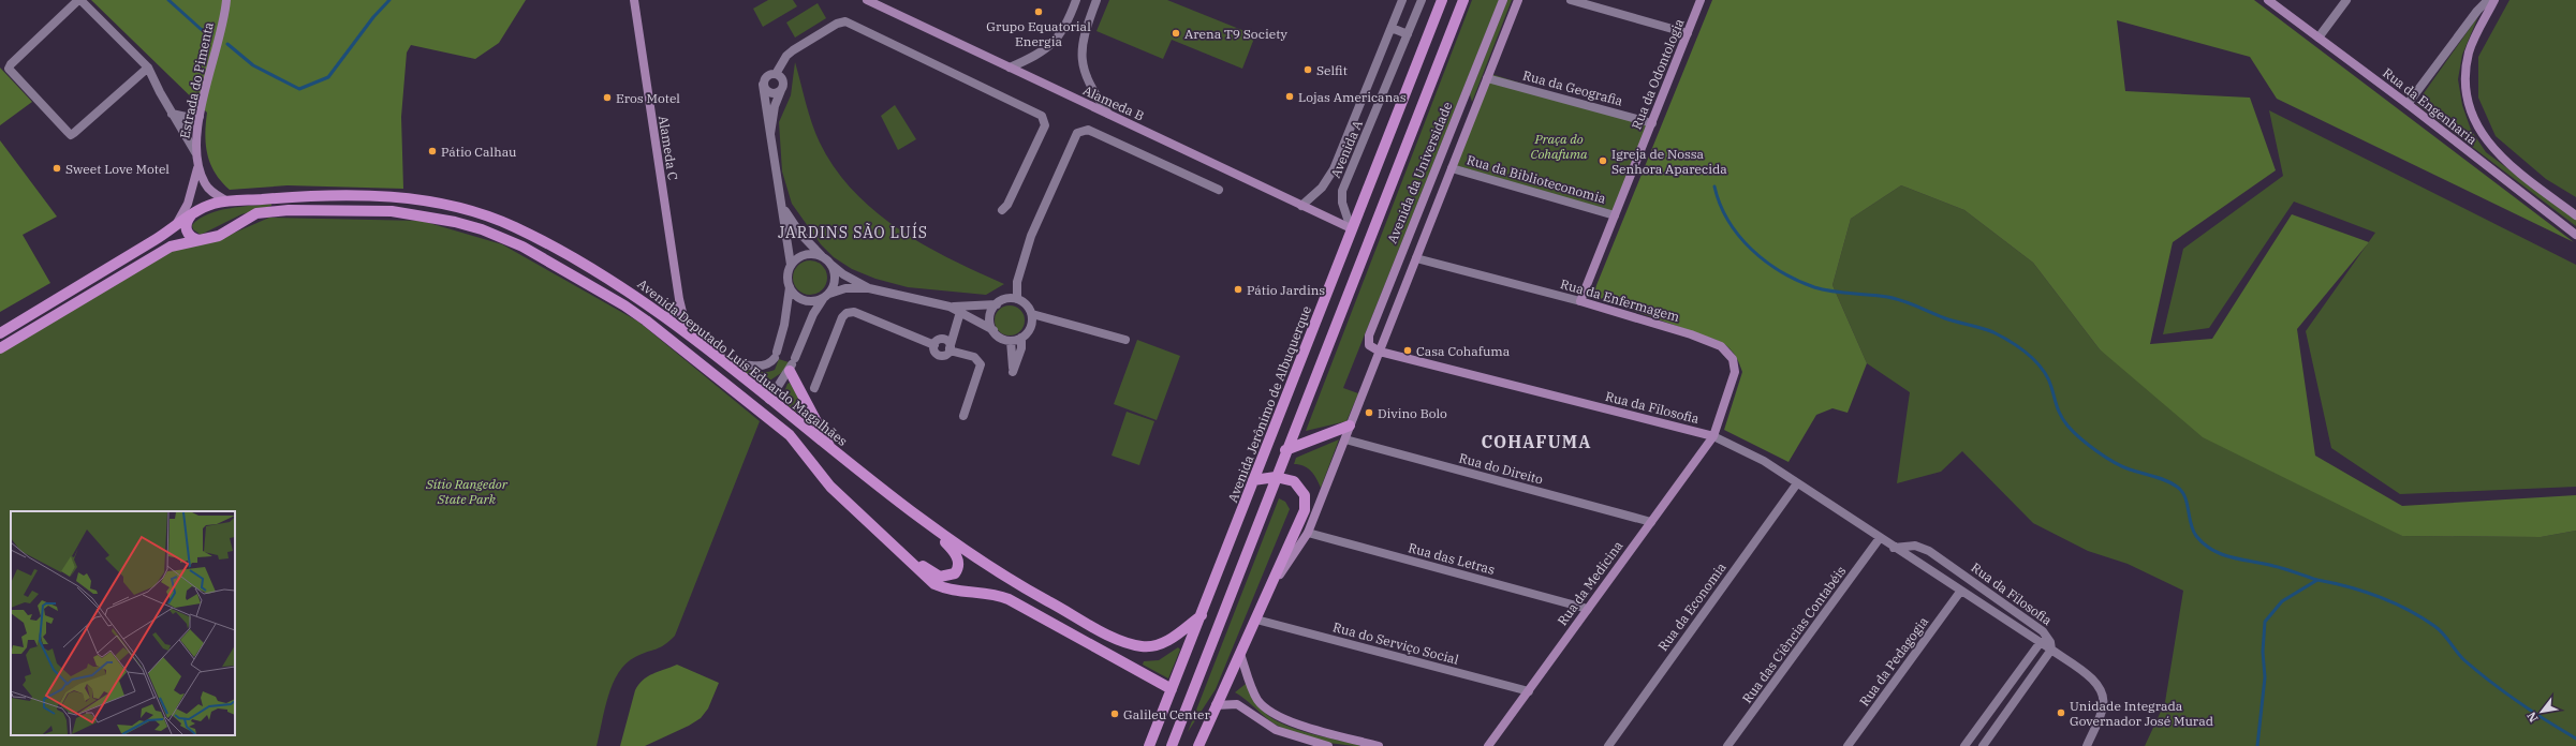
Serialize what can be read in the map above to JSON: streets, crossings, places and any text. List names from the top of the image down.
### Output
{
  "streets": {
    "main road": ["Avenida Deputado Luís Eduardo Magalhães", "Avenida Jerônimo de Albuquerque"],
    "street": [
      "Rua da Odontologia",
      "Estrada do Pimenta",
      "Rua da Geografia",
      "Alameda B",
      "Rua da Engenharia",
      "Alameda C",
      "Avenida A",
      "Avenida da Universidade",
      "Rua da Biblioteconomia",
      "Rua da Enfermagem",
      "Rua da Filosofia",
      "Rua do Direito",
      "Rua das Letras",
      "Rua da Medicina",
      "Rua da Economia",
      "Rua das Ciências Contabéis",
      "Rua do Serviço Social",
      "Rua da Pedagogia"
    ]
  },
  "crossings": [
    ["Rua da Odontologia", "Rua da Geografia"],
    ["Rua da Odontologia", "Rua da Biblioteconomia"],
    ["Rua da Odontologia", "Rua da Enfermagem"],
    ["Estrada do Pimenta", "Avenida Deputado Luís Eduardo Magalhães"],
    ["Alameda B", "Avenida A"],
    ["Alameda B", "Avenida Jerônimo de Albuquerque"],
    ["Alameda C", "Avenida Deputado Luís Eduardo Magalhães"],
    ["Avenida A", "Avenida Jerônimo de Albuquerque"],
    ["Avenida da Universidade", "Rua da Filosofia"],
    ["Rua da Enfermagem", "Rua da Filosofia"],
    ["Rua da Enfermagem", "Rua da Medicina"],
    ["Avenida Deputado Luís Eduardo Magalhães", "Avenida Jerônimo de Albuquerque"],
    ["Rua da Filosofia", "Rua da Medicina"],
    ["Rua da Filosofia", "Rua da Economia"],
    ["Rua da Filosofia", "Rua das Ciências Contabéis"],
    ["Rua da Filosofia", "Rua da Pedagogia"],
    ["Rua do Direito", "Rua da Medicina"],
    ["Rua das Letras", "Rua da Medicina"],
    ["Rua da Medicina", "Rua do Serviço Social"]
  ],
  "districts": ["JARDINS SÃO LUÍS", "COHAFUMA"],
  "parks": ["Praça do Cohafuma", "Sítio Rangedor State Park"],
  "places": [
    "Grupo Equatorial Energia",
    "Arena T9 Society",
    "Selfit",
    "Lojas Americanas",
    "Eros Motel",
    "Pátio Calhau",
    "Igreja de Nossa Senhora Aparecida",
    "Sweet Love Motel",
    "Pátio Jardins",
    "Casa Cohafuma",
    "Divino Bolo",
    "Unidade Integrada Governador José Murad",
    "Galileu Center"
  ],
  "north": "bottom left"
}
